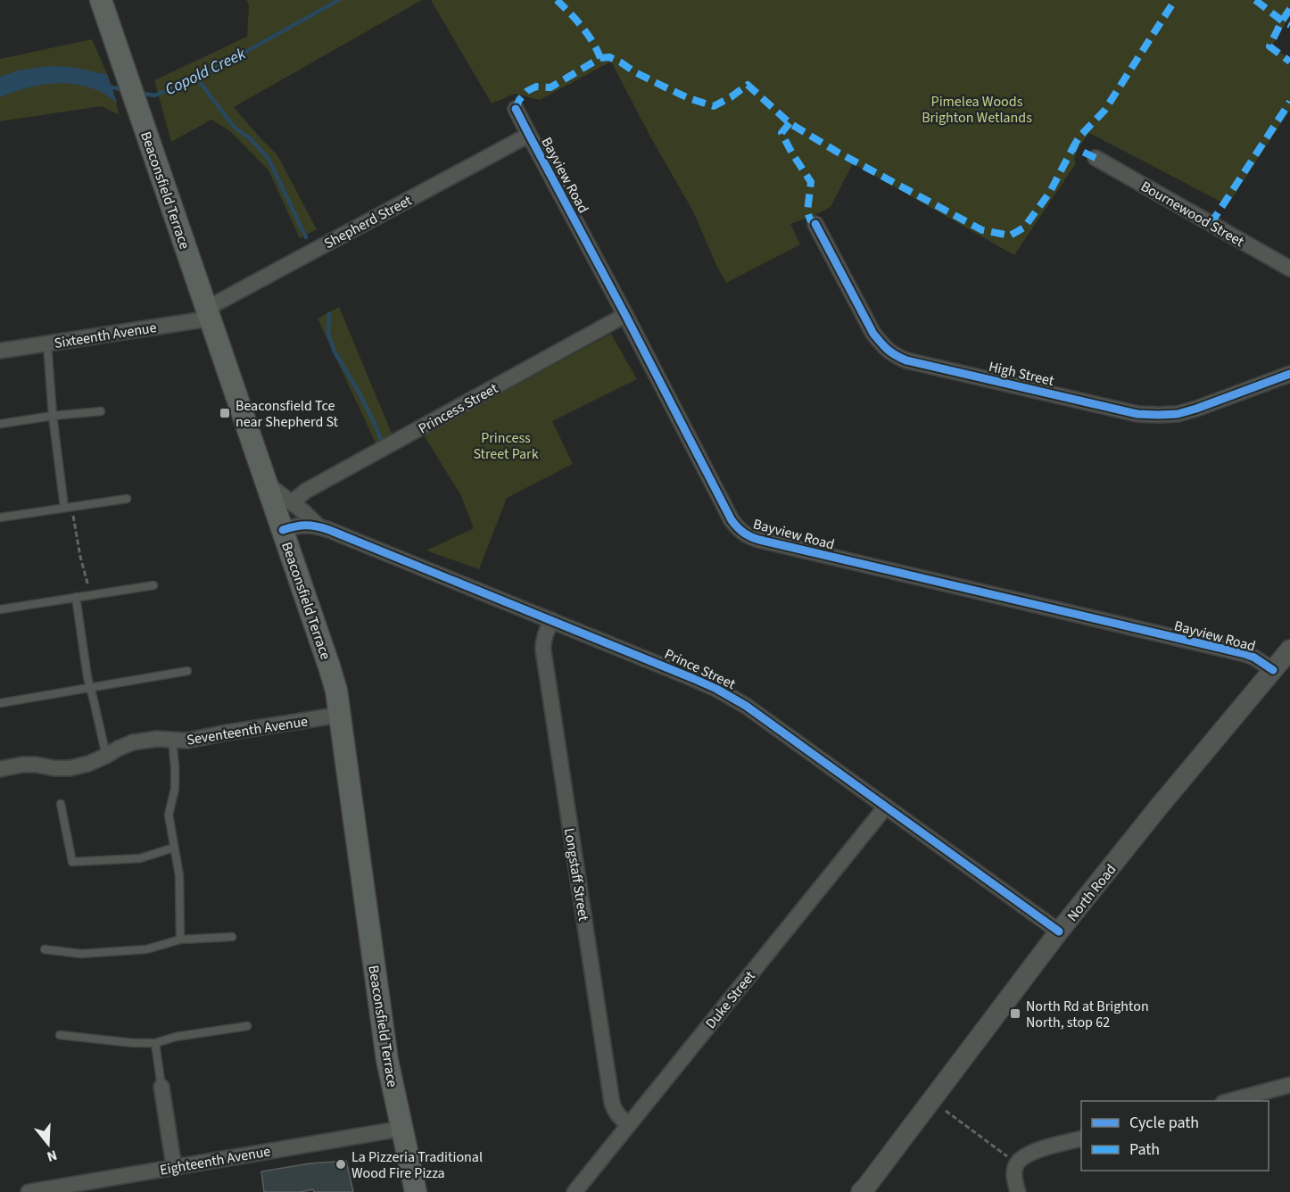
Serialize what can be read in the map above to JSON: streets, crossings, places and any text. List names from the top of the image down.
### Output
{
  "streets": {
    "main road": ["Beaconsfield Terrace"],
    "street": [
      "Bayview Road",
      "Bournewood Street",
      "Shepherd Street",
      "Sixteenth Avenue",
      "High Street",
      "Princess Street",
      "Prince Street",
      "Seventeenth Avenue",
      "Longstaff Street",
      "North Road",
      "Duke Street",
      "Eighteenth Avenue"
    ]
  },
  "crossings": [
    ["Bayview Road", "Shepherd Street"],
    ["Bayview Road", "Princess Street"],
    ["Bayview Road", "North Road"],
    ["Beaconsfield Terrace", "Shepherd Street"],
    ["Beaconsfield Terrace", "Sixteenth Avenue"],
    ["Beaconsfield Terrace", "Prince Street"],
    ["Beaconsfield Terrace", "Seventeenth Avenue"],
    ["Beaconsfield Terrace", "Eighteenth Avenue"],
    ["Shepherd Street", "Sixteenth Avenue"],
    ["Princess Street", "Prince Street"],
    ["Prince Street", "Longstaff Street"],
    ["Prince Street", "North Road"],
    ["Prince Street", "Duke Street"],
    ["Longstaff Street", "Duke Street"]
  ],
  "water": ["Copold Creek"],
  "parks": ["Pimelea Woods Brighton Wetlands", "Princess Street Park"],
  "places": {
    "transit": ["Beaconsfield Tce near Shepherd St", "North Rd at Brighton North, stop 62"],
    "other": ["La Pizzeria Traditional Wood Fire Pizza"]
  },
  "legend": ["Cycle path", "Path"],
  "north": "bottom"
}
